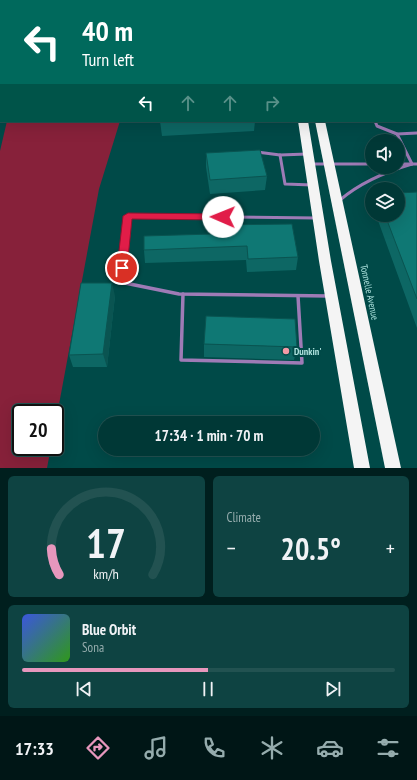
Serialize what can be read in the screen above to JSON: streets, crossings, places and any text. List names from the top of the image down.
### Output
{
  "streets": {
    "highway": ["Tonnelle Avenue"]
  },
  "places": ["Dunkin'"],
  "page": {
    "turn": ["40 m", "Turn left"],
    "limit": "20",
    "trip": "17:34 · 1 min · 70 m",
    "tile": "Climate",
    "heat": ["−", "20.5°", "+"],
    "song": ["Blue Orbit", "Sona"],
    "tabs": "17:33",
    "gauge": ["17", "km/h"]
  }
}
